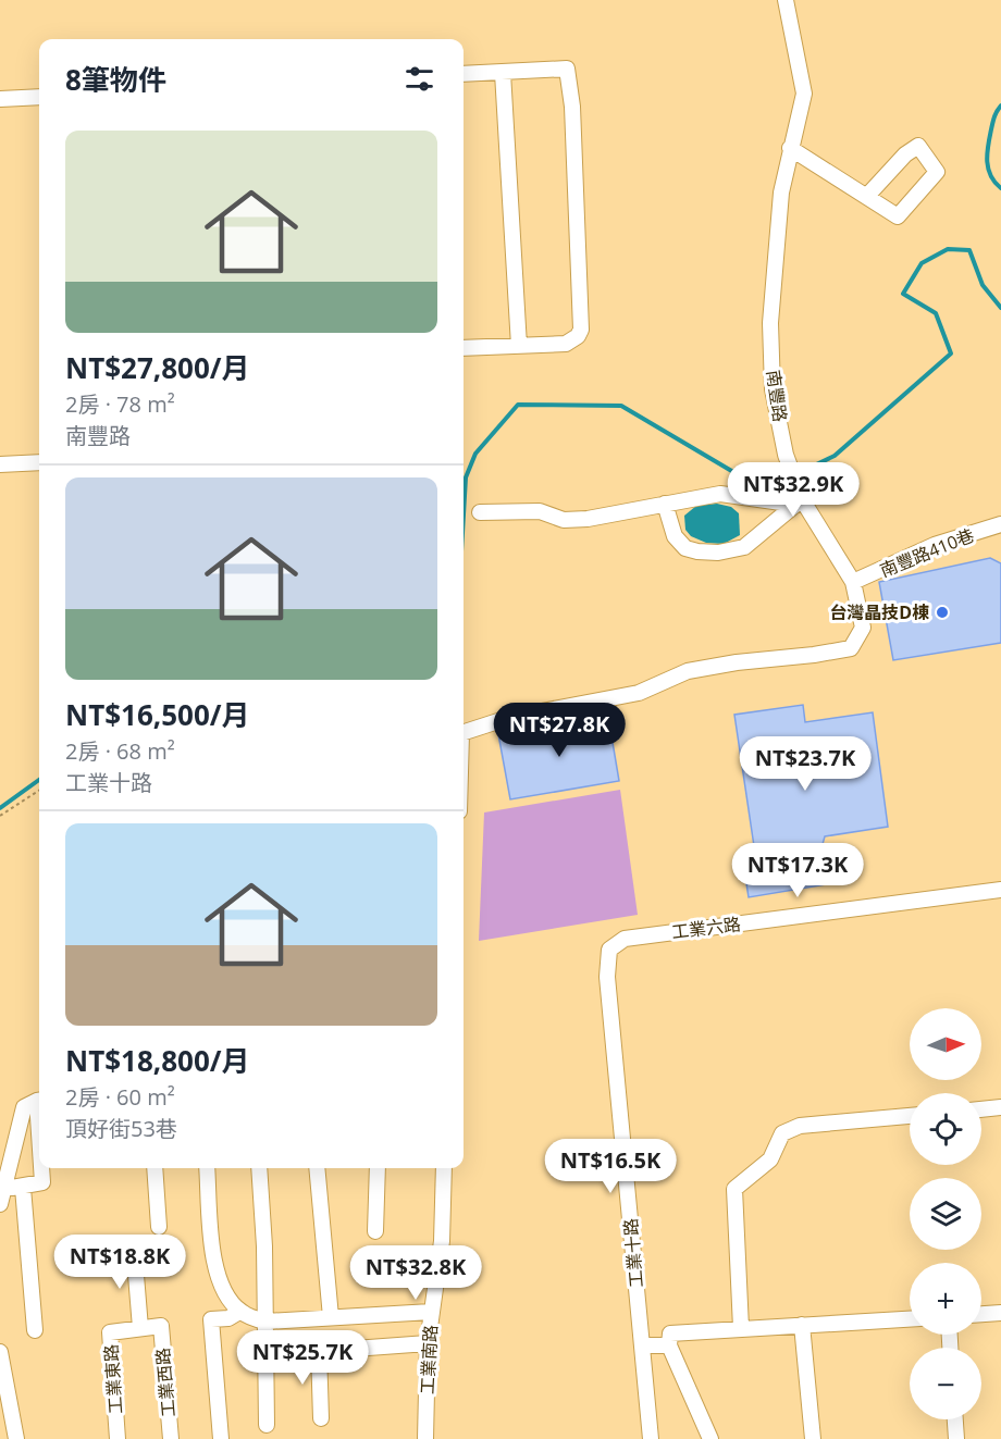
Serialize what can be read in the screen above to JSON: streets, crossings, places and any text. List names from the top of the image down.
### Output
{
  "streets": {
    "street": [
      "南豐路",
      "南豐路410巷",
      "工業六路",
      "工業十路",
      "工業南路",
      "工業東路",
      "工業西路"
    ]
  },
  "crossings": [
    ["南豐路", "南豐路410巷"],
    ["工業六路", "工業十路"],
    ["工業東路", "工業西路"]
  ],
  "places": ["台灣晶技D棟"],
  "north": "right",
  "page": {
    "heading": "8筆物件",
    "list": [
      {
        "name": "NT$27,800/月",
        "note": "2房 · 78 m² · 南豐路"
      },
      {
        "name": "NT$16,500/月",
        "note": "2房 · 68 m² · 工業十路"
      },
      {
        "name": "NT$18,800/月",
        "note": "2房 · 60 m² · 頂好街53巷"
      }
    ],
    "price": [
      "NT$32.9K",
      "NT$27.8K",
      "NT$23.7K",
      "NT$17.3K",
      "NT$16.5K",
      "NT$18.8K",
      "NT$32.8K",
      "NT$25.7K"
    ],
    "map_buttons": ["+", "−"]
  }
}
